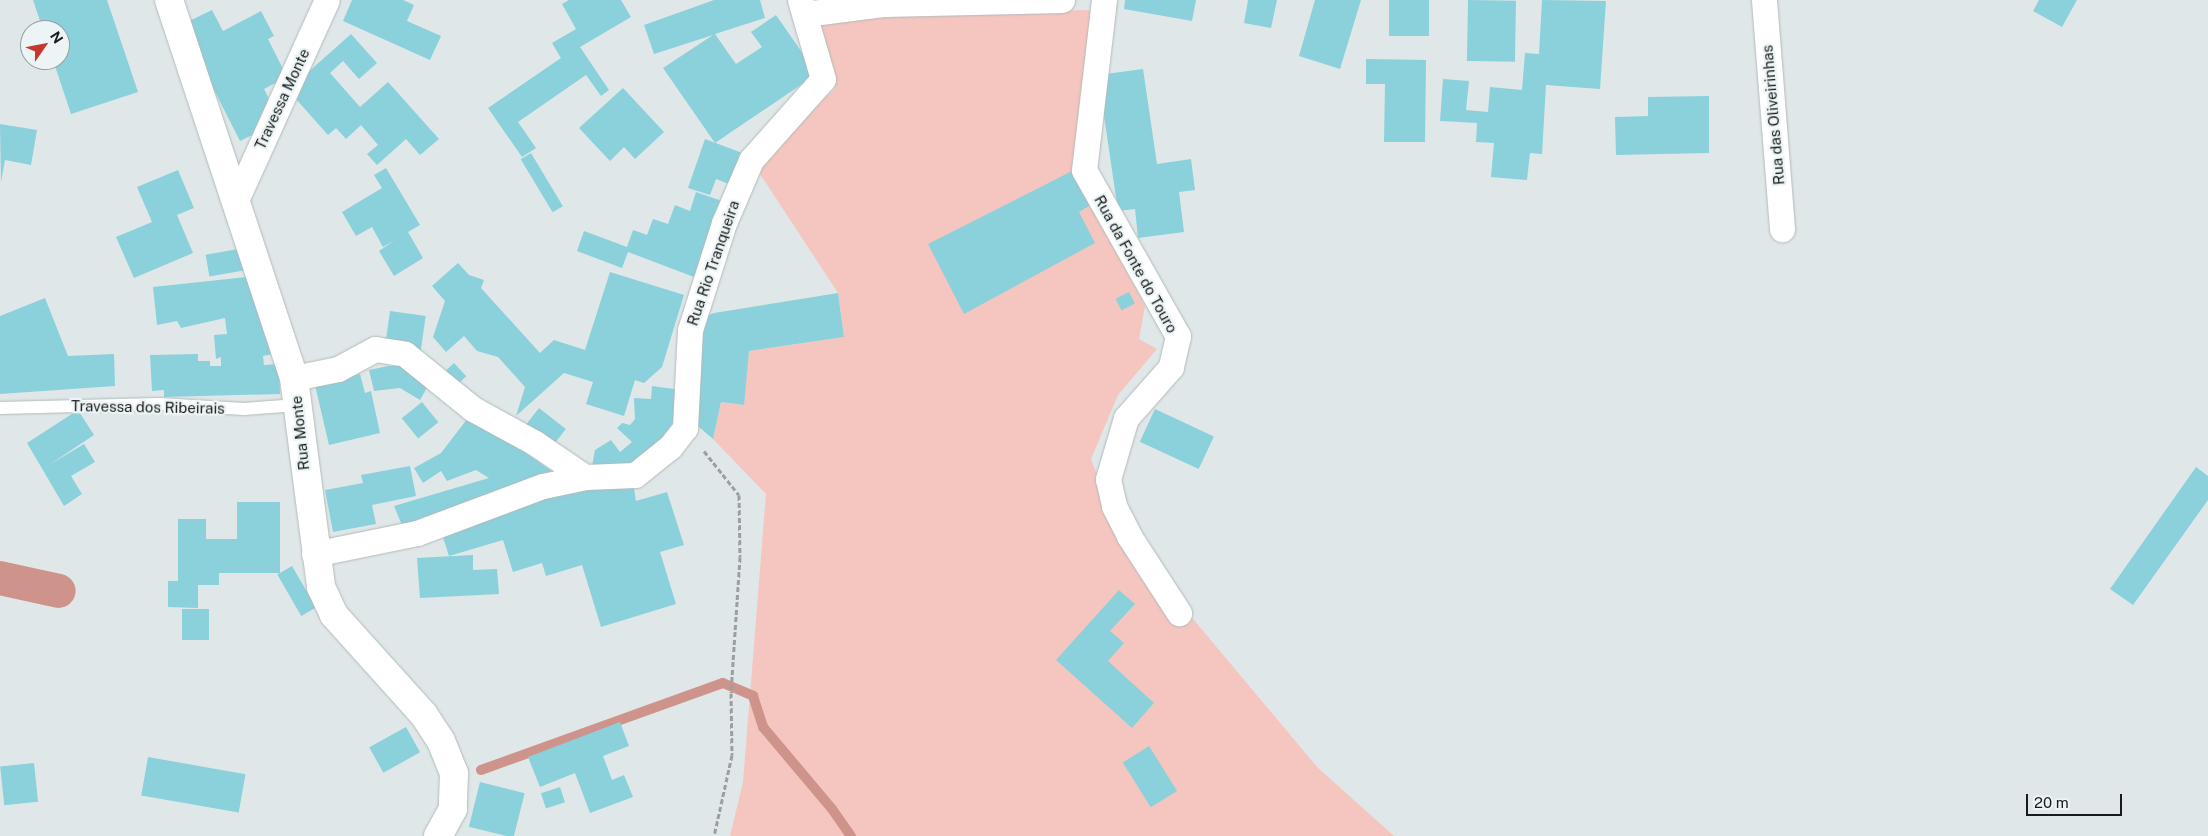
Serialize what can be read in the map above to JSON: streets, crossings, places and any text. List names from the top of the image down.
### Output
{
  "streets": {
    "main road": ["Rua Monte"],
    "street": [
      "Travessa Monte",
      "Rua das Oliveirinhas",
      "Rua Rio Tranqueira",
      "Rua da Fonte do Touro"
    ],
    "lane": ["Travessa dos Ribeirais"]
  },
  "crossings": [
    ["Travessa Monte", "Rua Monte"],
    ["Travessa dos Ribeirais", "Rua Monte"]
  ],
  "scale_bar": "20 m",
  "north": "top right"
}
